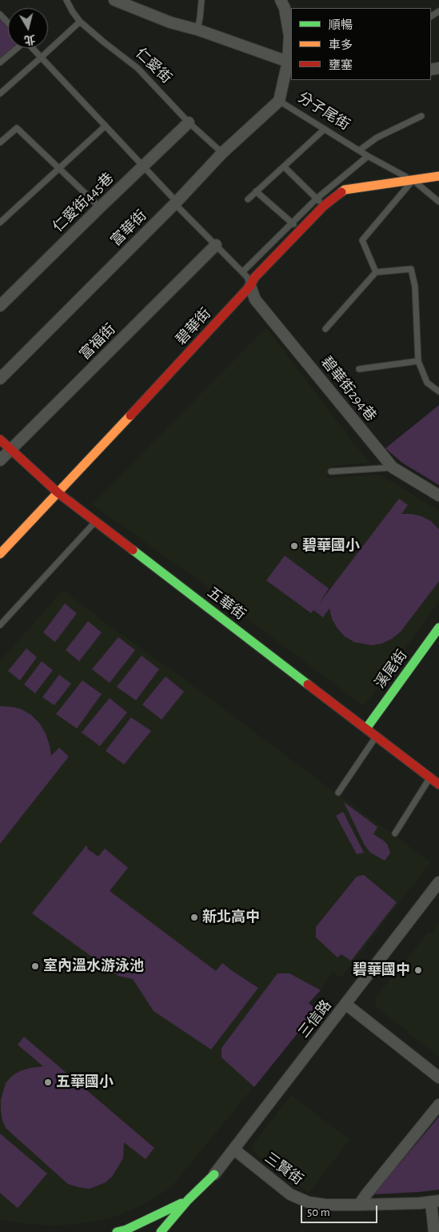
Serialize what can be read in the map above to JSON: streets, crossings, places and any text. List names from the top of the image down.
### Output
{
  "streets": {
    "street": [
      "分子尾街",
      "仁愛街445巷",
      "富華街",
      "碧華街",
      "富福街",
      "碧華街294巷",
      "五華街",
      "溪尾街",
      "三信路",
      "三賢街"
    ],
    "lane": ["仁愛街"]
  },
  "crossings": [
    ["仁愛街", "仁愛街445巷"],
    ["仁愛街", "富華街"],
    ["分子尾街", "富華街"],
    ["分子尾街", "碧華街"],
    ["碧華街", "碧華街294巷"],
    ["碧華街", "五華街"],
    ["富福街", "五華街"],
    ["五華街", "溪尾街"],
    ["三信路", "三賢街"]
  ],
  "places": [
    "碧華國小",
    "新北高中",
    "室內溫水游泳池",
    "碧華國中",
    "五華國小"
  ],
  "legend": ["順暢", "車多", "壅塞"],
  "scale_bar": "50 m",
  "north": "bottom"
}
